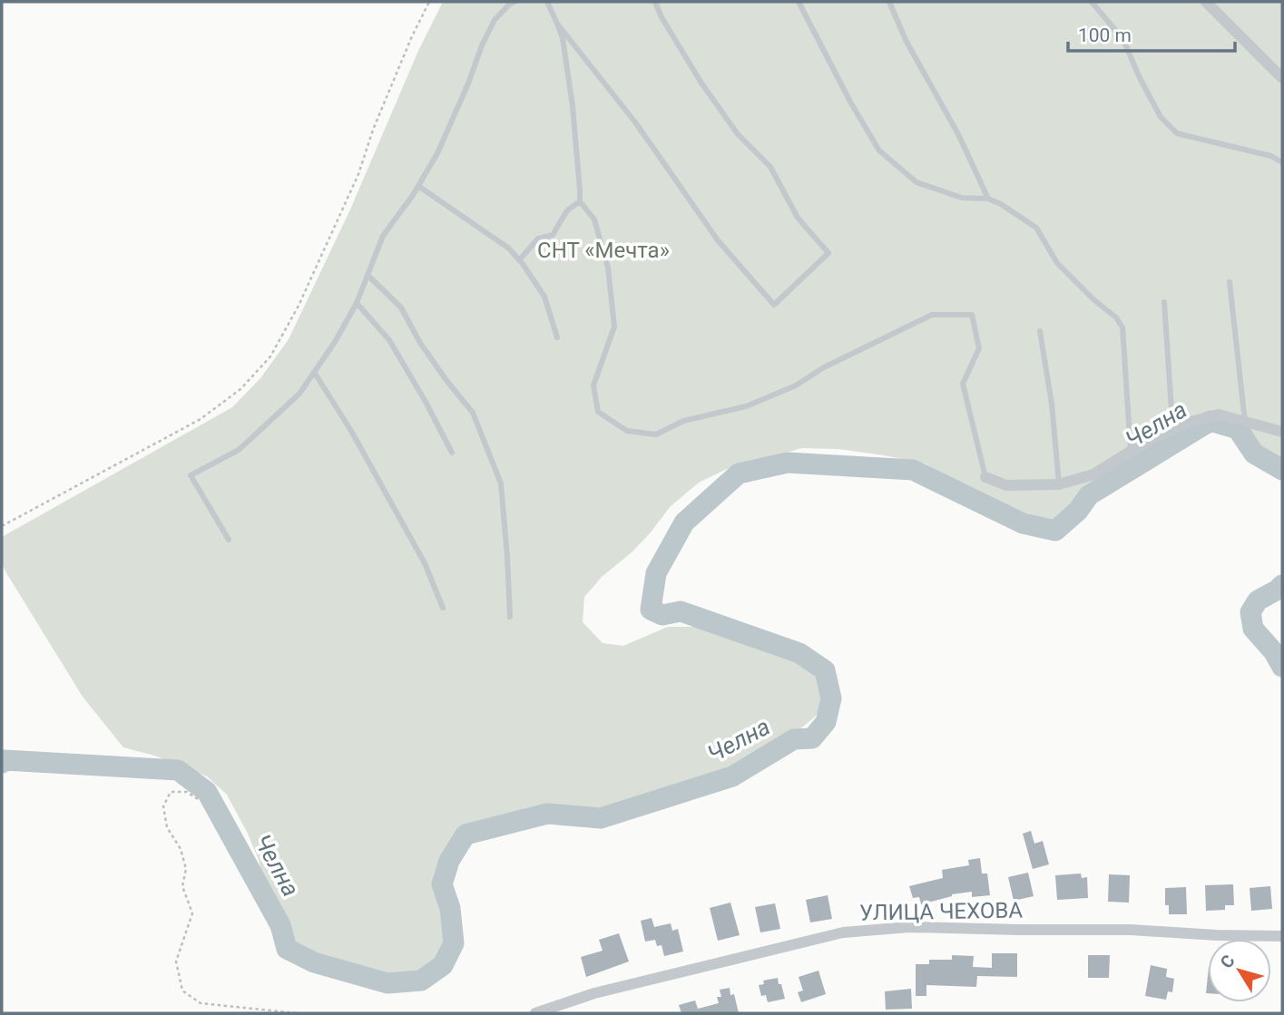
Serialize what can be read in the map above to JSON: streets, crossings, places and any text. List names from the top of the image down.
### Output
{
  "streets": {
    "street": ["УЛИЦА ЧЕХОВА"]
  },
  "water": ["Челна"],
  "parks": ["СНТ «Мечта»"],
  "scale_bar": "100 m",
  "north": "top left"
}
